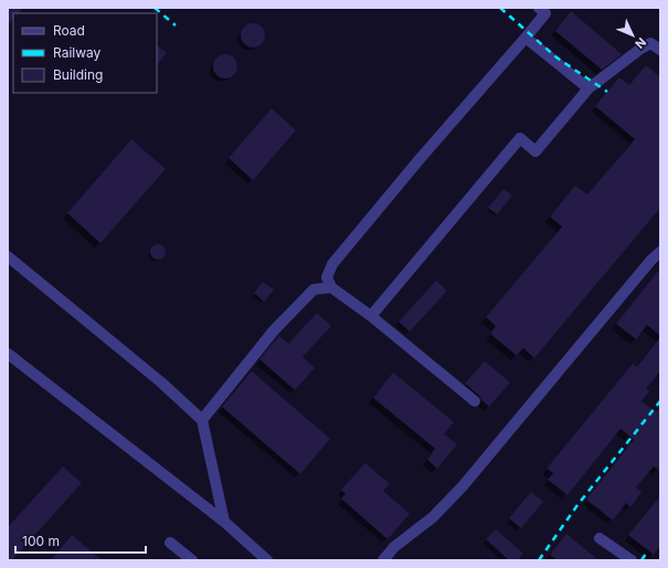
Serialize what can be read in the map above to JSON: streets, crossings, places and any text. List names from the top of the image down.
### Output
{
  "legend": ["Road", "Railway", "Building"],
  "scale_bar": "100 m",
  "north": "bottom right"
}
